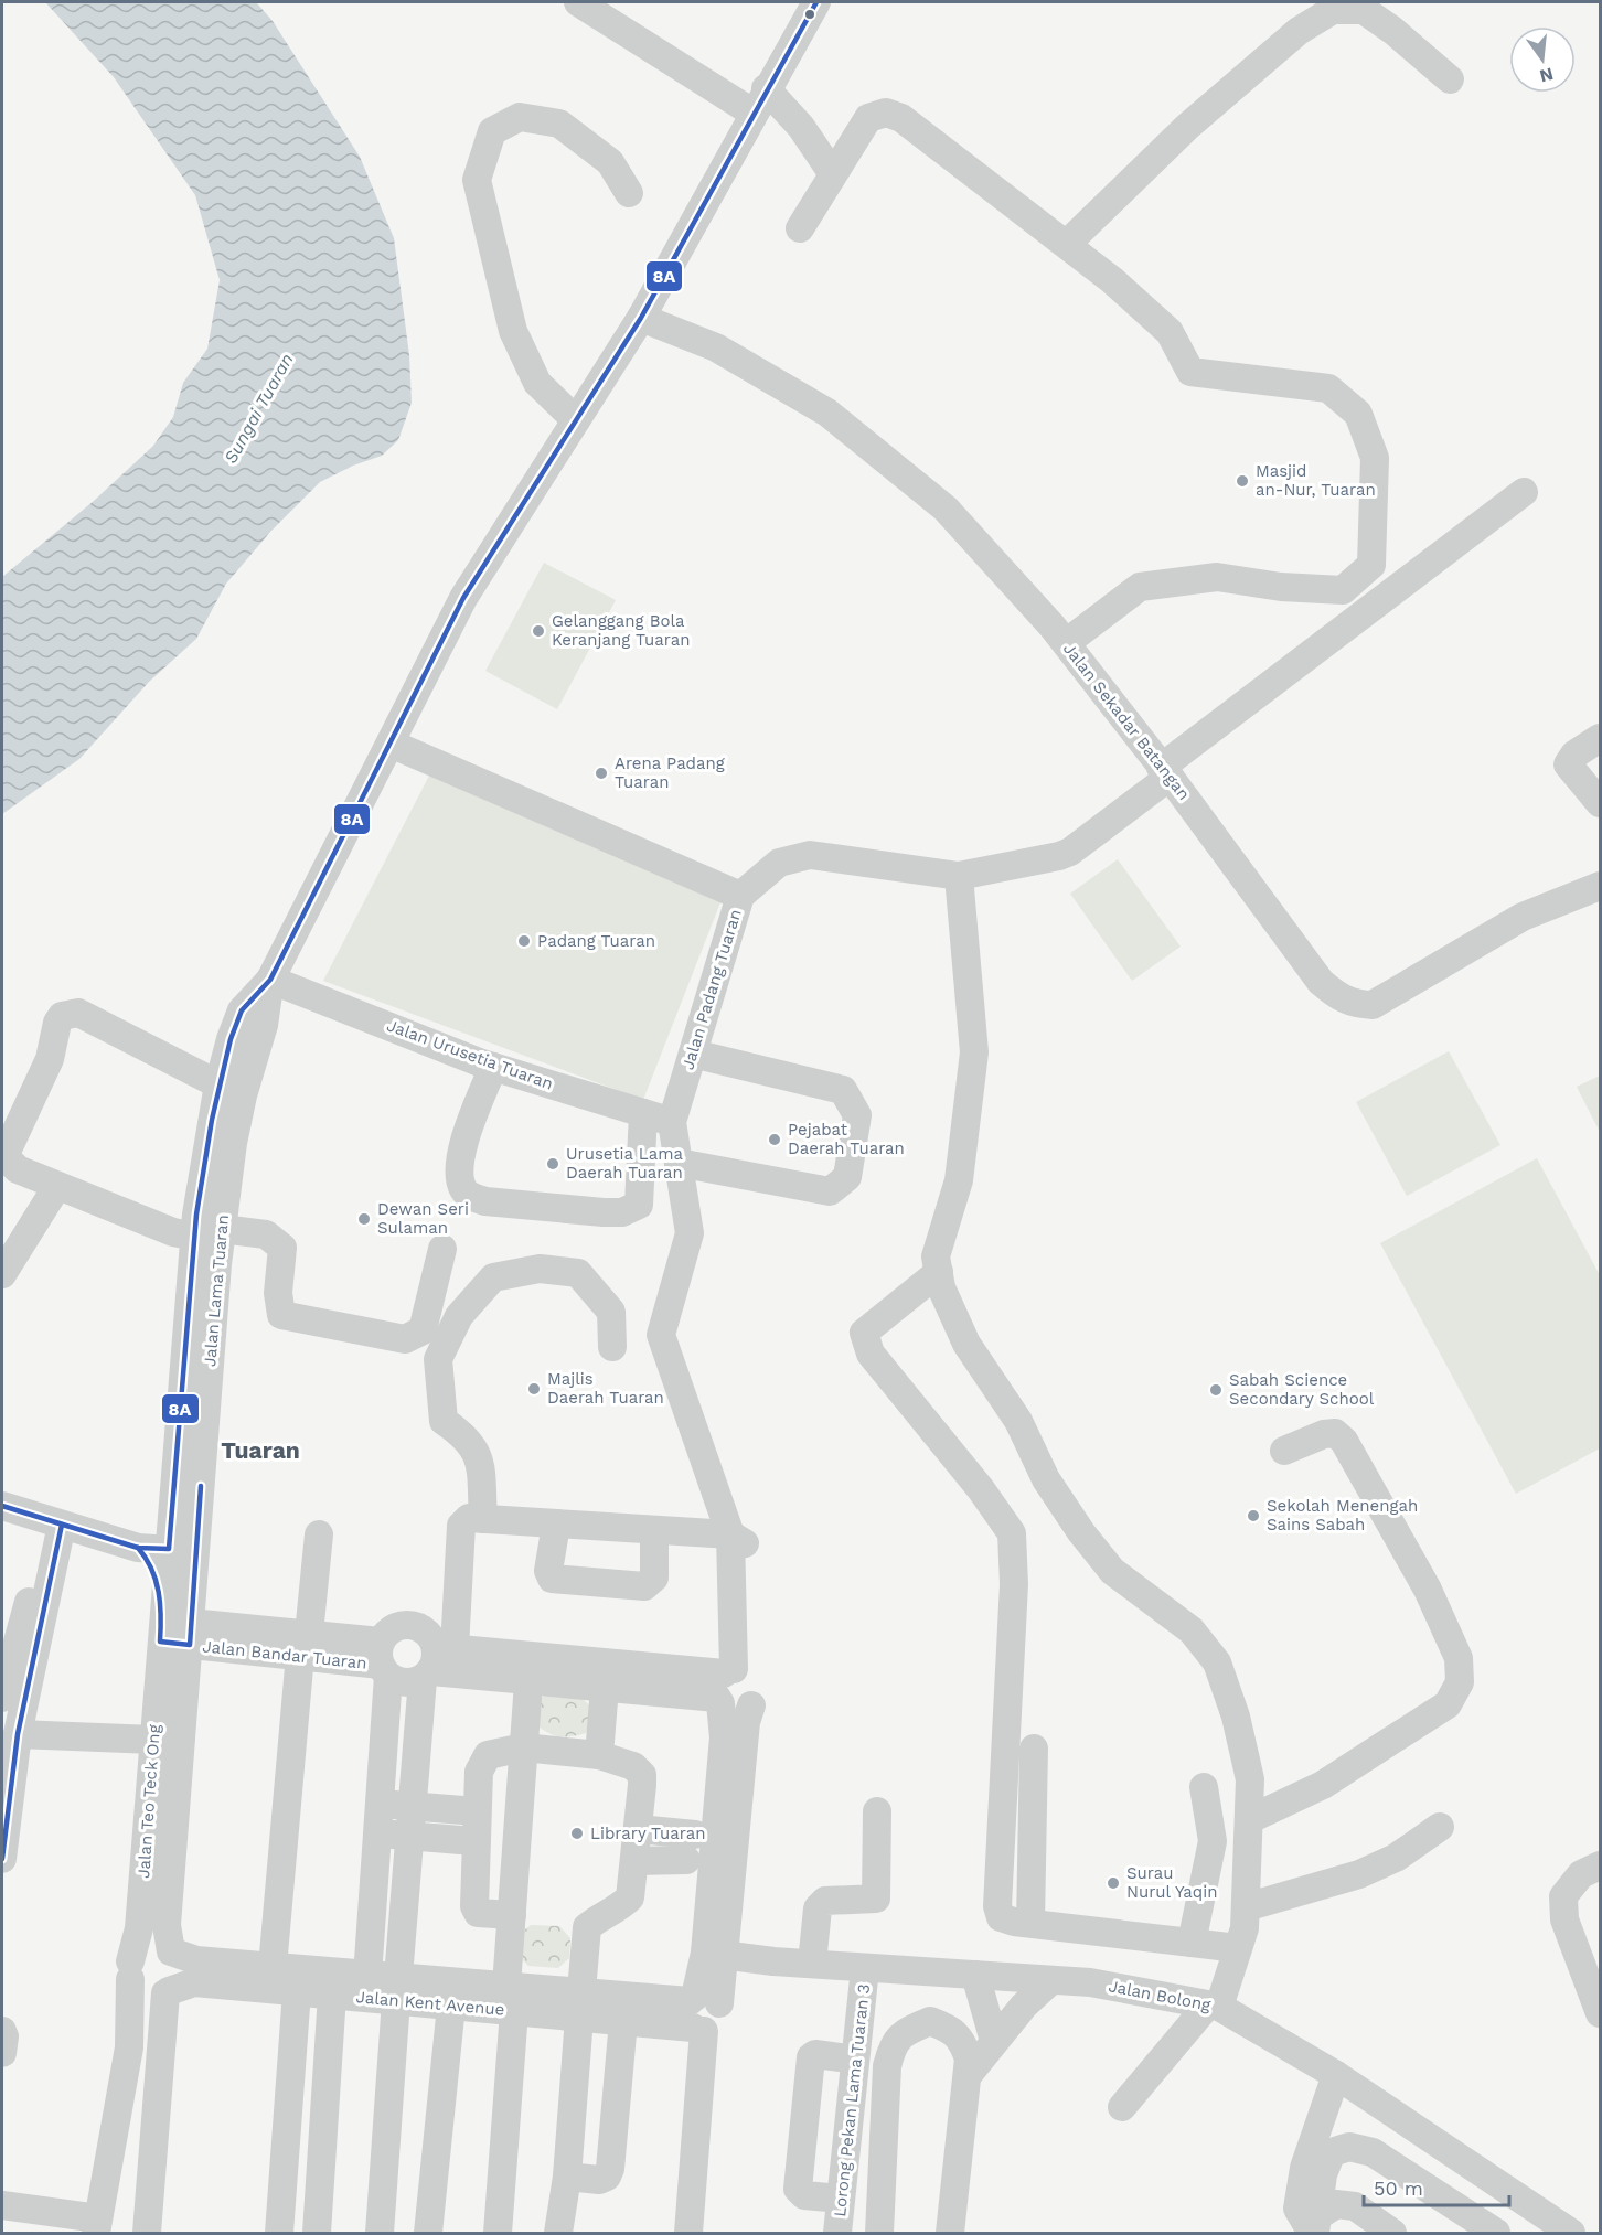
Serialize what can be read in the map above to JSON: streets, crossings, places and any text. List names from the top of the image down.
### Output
{
  "streets": {
    "street": [
      "Jalan Sekadar Batangan",
      "Jalan Padang Tuaran",
      "Jalan Urusetia Tuaran",
      "Jalan Lama Tuaran",
      "Jalan Bandar Tuaran",
      "Jalan Teo Teck Ong",
      "Jalan Bolong",
      "Jalan Kent Avenue",
      "Lorong Pekan Lama Tuaran 3"
    ]
  },
  "crossings": [
    ["Jalan Sekadar Batangan", "Jalan Padang Tuaran"],
    ["Jalan Sekadar Batangan", "Jalan Lama Tuaran"],
    ["Jalan Padang Tuaran", "Jalan Urusetia Tuaran"],
    ["Jalan Padang Tuaran", "Jalan Bolong"],
    ["Jalan Urusetia Tuaran", "Jalan Lama Tuaran"],
    ["Jalan Lama Tuaran", "Jalan Bandar Tuaran"],
    ["Jalan Lama Tuaran", "Jalan Teo Teck Ong"],
    ["Jalan Bandar Tuaran", "Jalan Teo Teck Ong"],
    ["Jalan Teo Teck Ong", "Jalan Kent Avenue"],
    ["Jalan Bolong", "Lorong Pekan Lama Tuaran 3"]
  ],
  "districts": ["Tuaran"],
  "water": ["Sungai Tuaran"],
  "places": [
    "Masjid an-Nur, Tuaran",
    "Gelanggang Bola Keranjang Tuaran",
    "Arena Padang Tuaran",
    "Padang Tuaran",
    "Pejabat Daerah Tuaran",
    "Urusetia Lama Daerah Tuaran",
    "Dewan Seri Sulaman",
    "Majlis Daerah Tuaran",
    "Sabah Science Secondary School",
    "Sekolah Menengah Sains Sabah",
    "Library Tuaran",
    "Surau Nurul Yaqin"
  ],
  "lines": ["transit line 8A"],
  "scale_bar": "50 m",
  "north": "bottom"
}
